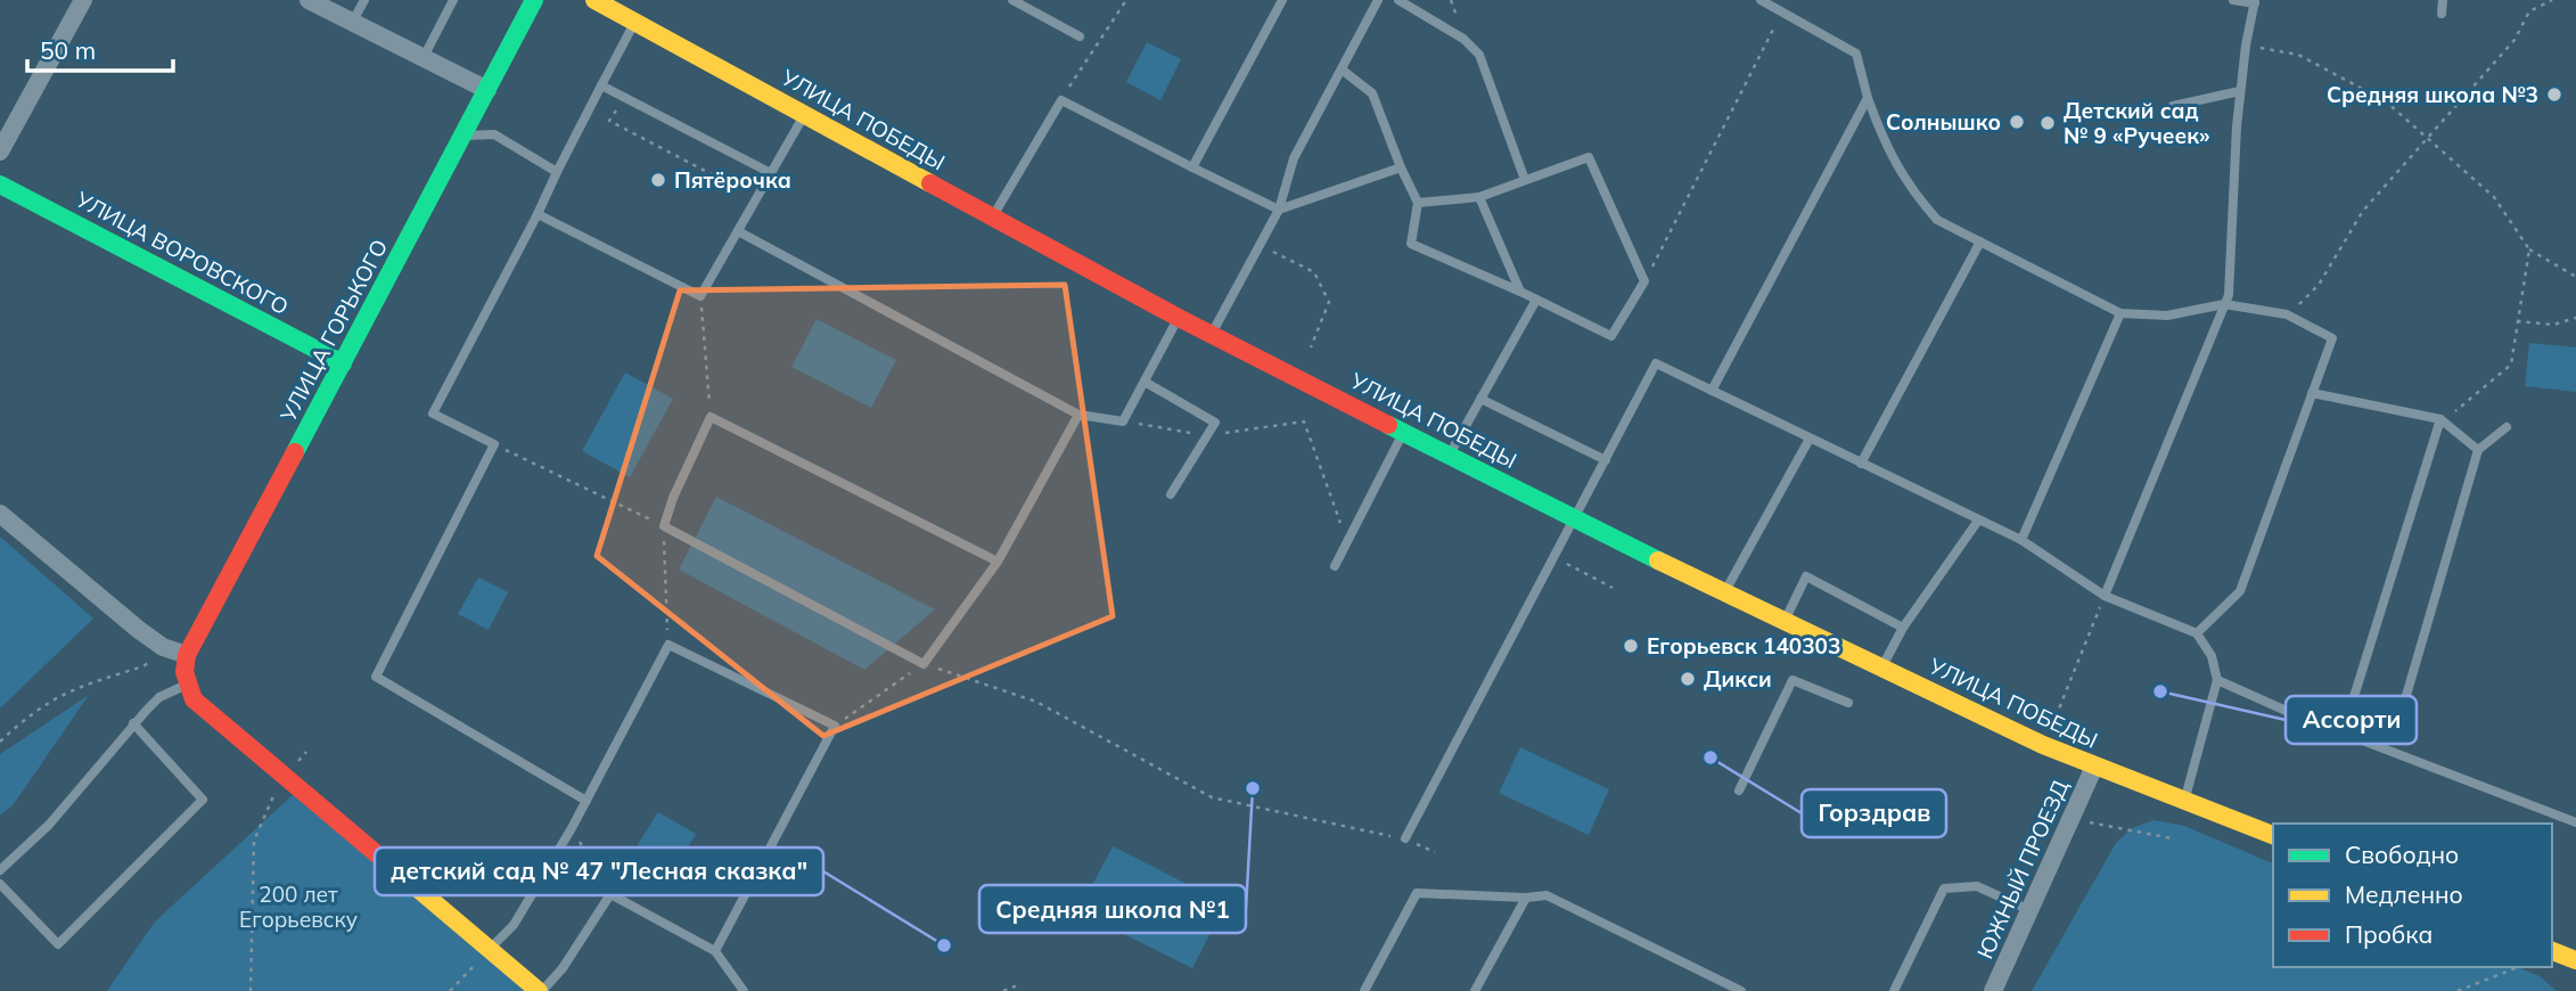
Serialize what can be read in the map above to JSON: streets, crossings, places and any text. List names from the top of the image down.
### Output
{
  "streets": {
    "street": [
      "УЛИЦА ПОБЕДЫ",
      "УЛИЦА ВОРОВСКОГО",
      "УЛИЦА ГОРЬКОГО",
      "ЮЖНЫЙ ПРОЕЗД"
    ]
  },
  "crossings": [
    ["УЛИЦА ПОБЕДЫ", "ЮЖНЫЙ ПРОЕЗД"],
    ["УЛИЦА ВОРОВСКОГО", "УЛИЦА ГОРЬКОГО"]
  ],
  "parks": ["200 лет Егорьевску"],
  "places": [
    "Средняя школа №3",
    "Солнышко",
    "Детский сад № 9 «Ручеек»",
    "Пятёрочка",
    "Егорьевск 140303",
    "Дикси",
    "Ассорти",
    "Горздрав",
    "Средняя школа №1",
    "детский сад № 47 \"Лесная сказка\""
  ],
  "legend": ["Свободно", "Медленно", "Пробка"],
  "scale_bar": "50 m"
}
